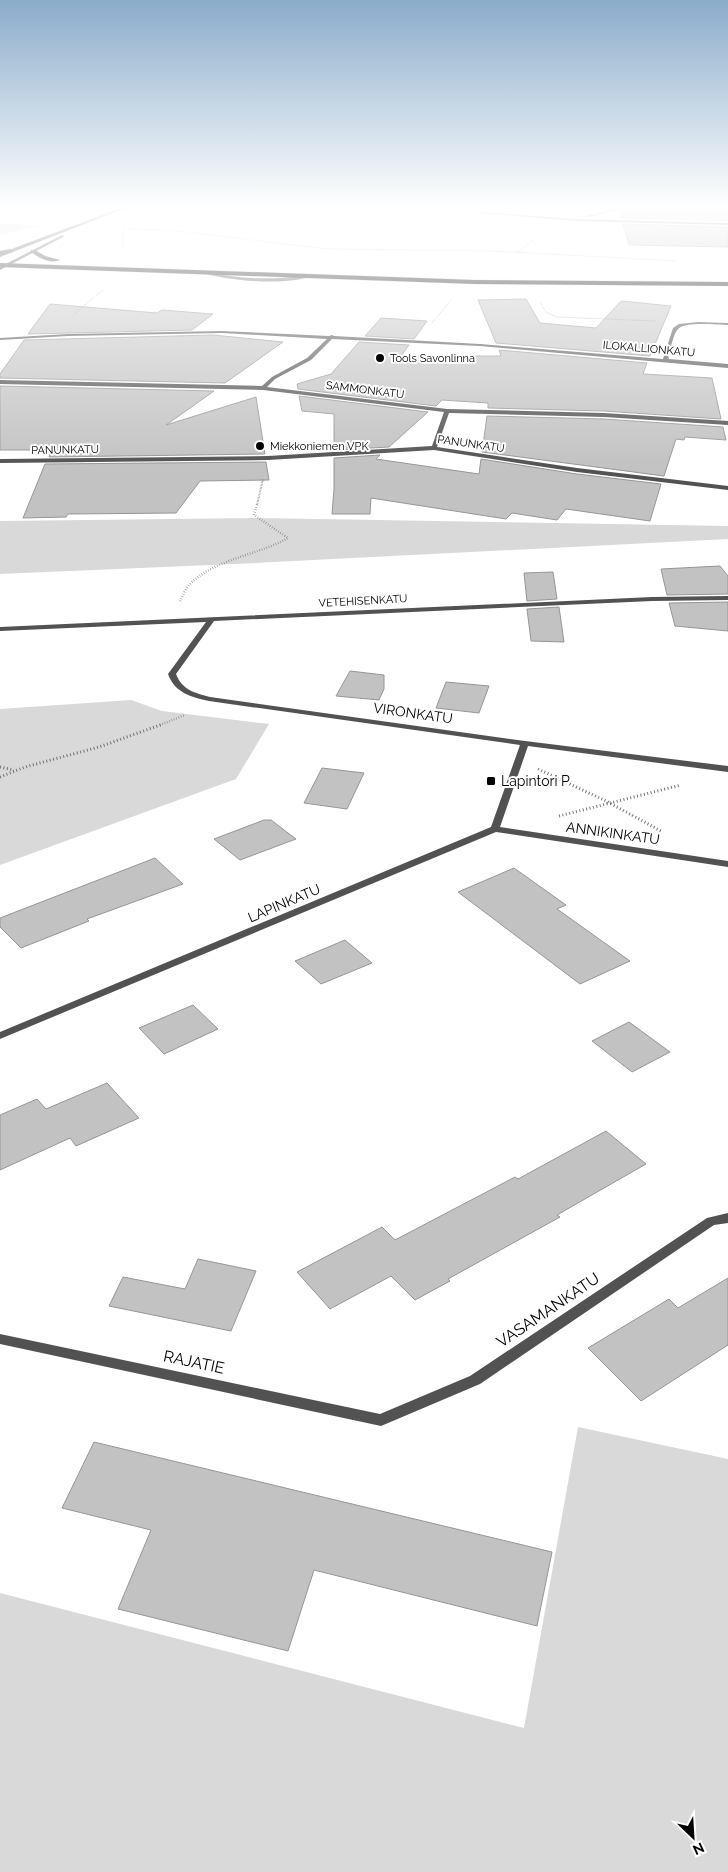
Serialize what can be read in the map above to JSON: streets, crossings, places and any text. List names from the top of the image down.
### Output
{
  "streets": {
    "street": [
      "ILOKALLIONKATU",
      "SAMMONKATU",
      "PANUNKATU",
      "VETEHISENKATU",
      "VIRONKATU",
      "ANNIKINKATU",
      "LAPINKATU",
      "VASAMANKATU",
      "RAJATIE"
    ]
  },
  "crossings": [
    ["VETEHISENKATU", "VIRONKATU"],
    ["ANNIKINKATU", "LAPINKATU"],
    ["VASAMANKATU", "RAJATIE"]
  ],
  "places": {
    "other": ["Tools Savonlinna", "Miekkoniemen VPK"],
    "transit": ["Lapintori P"]
  },
  "north": "bottom right"
}
